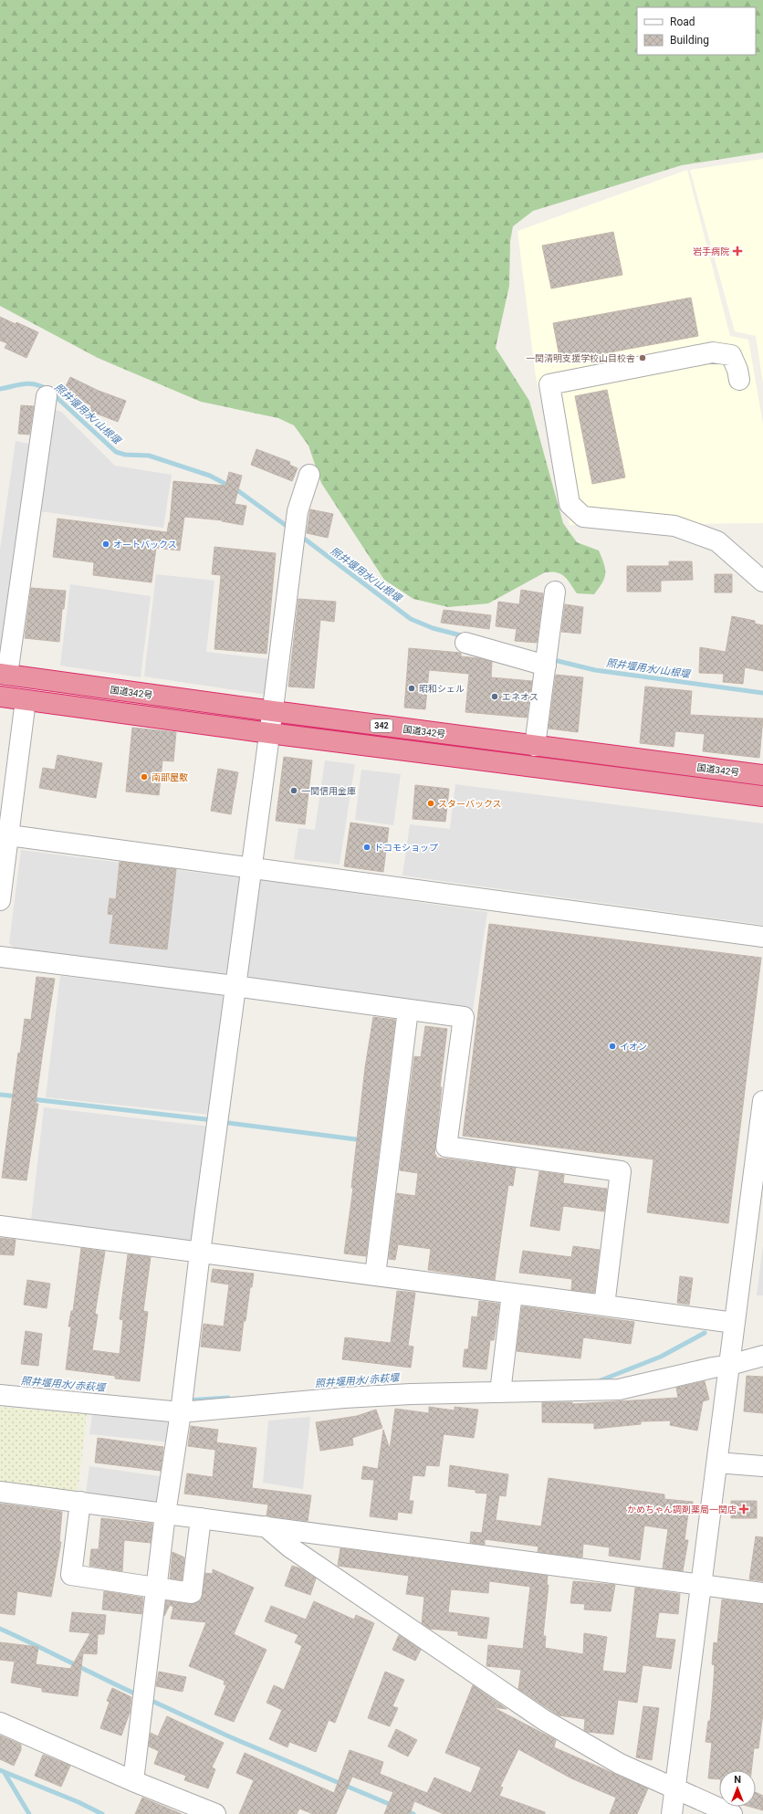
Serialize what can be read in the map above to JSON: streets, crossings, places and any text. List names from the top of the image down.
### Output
{
  "streets": {
    "highway": ["国道342号", "342"]
  },
  "water": ["照井堰用水/山根堰", "照井堰用水/赤萩堰"],
  "places": {
    "health": ["岩手病院", "かめちゃん調剤薬局一関店"],
    "other": [
      "一関清明支援学校山目校舎",
      "オートバックス",
      "昭和シェル",
      "エネオス",
      "南部屋敷",
      "一関信用金庫",
      "スターバックス",
      "ドコモショップ",
      "イオン"
    ]
  },
  "legend": ["Road", "Building"],
  "north": "top"
}
